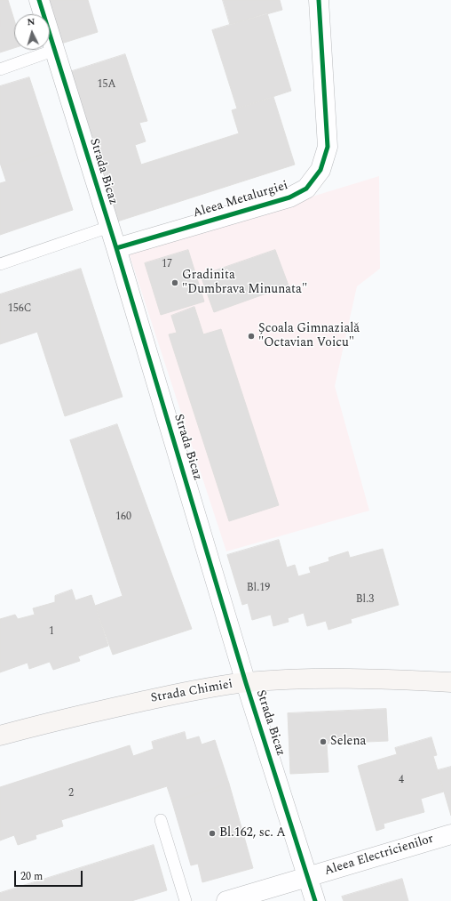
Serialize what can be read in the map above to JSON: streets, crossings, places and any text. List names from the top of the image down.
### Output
{
  "streets": {
    "main road": ["Strada Chimiei"],
    "street": ["Strada Bicaz", "Aleea Metalurgiei", "Aleea Electricienilor"]
  },
  "crossings": [
    ["Strada Bicaz", "Aleea Metalurgiei"],
    ["Strada Bicaz", "Strada Chimiei"],
    ["Strada Bicaz", "Aleea Electricienilor"]
  ],
  "places": [
    "Gradinita \"Dumbrava Minunata\"",
    "Școala Gimnazială \"Octavian Voicu\"",
    "Selena",
    "Bl.162, sc. A"
  ],
  "house_numbers": [
    "15A",
    "17",
    "156C",
    "160",
    "Bl.19",
    "Bl.3",
    "1",
    "4",
    "2"
  ],
  "scale_bar": "20 m",
  "north": "top"
}
